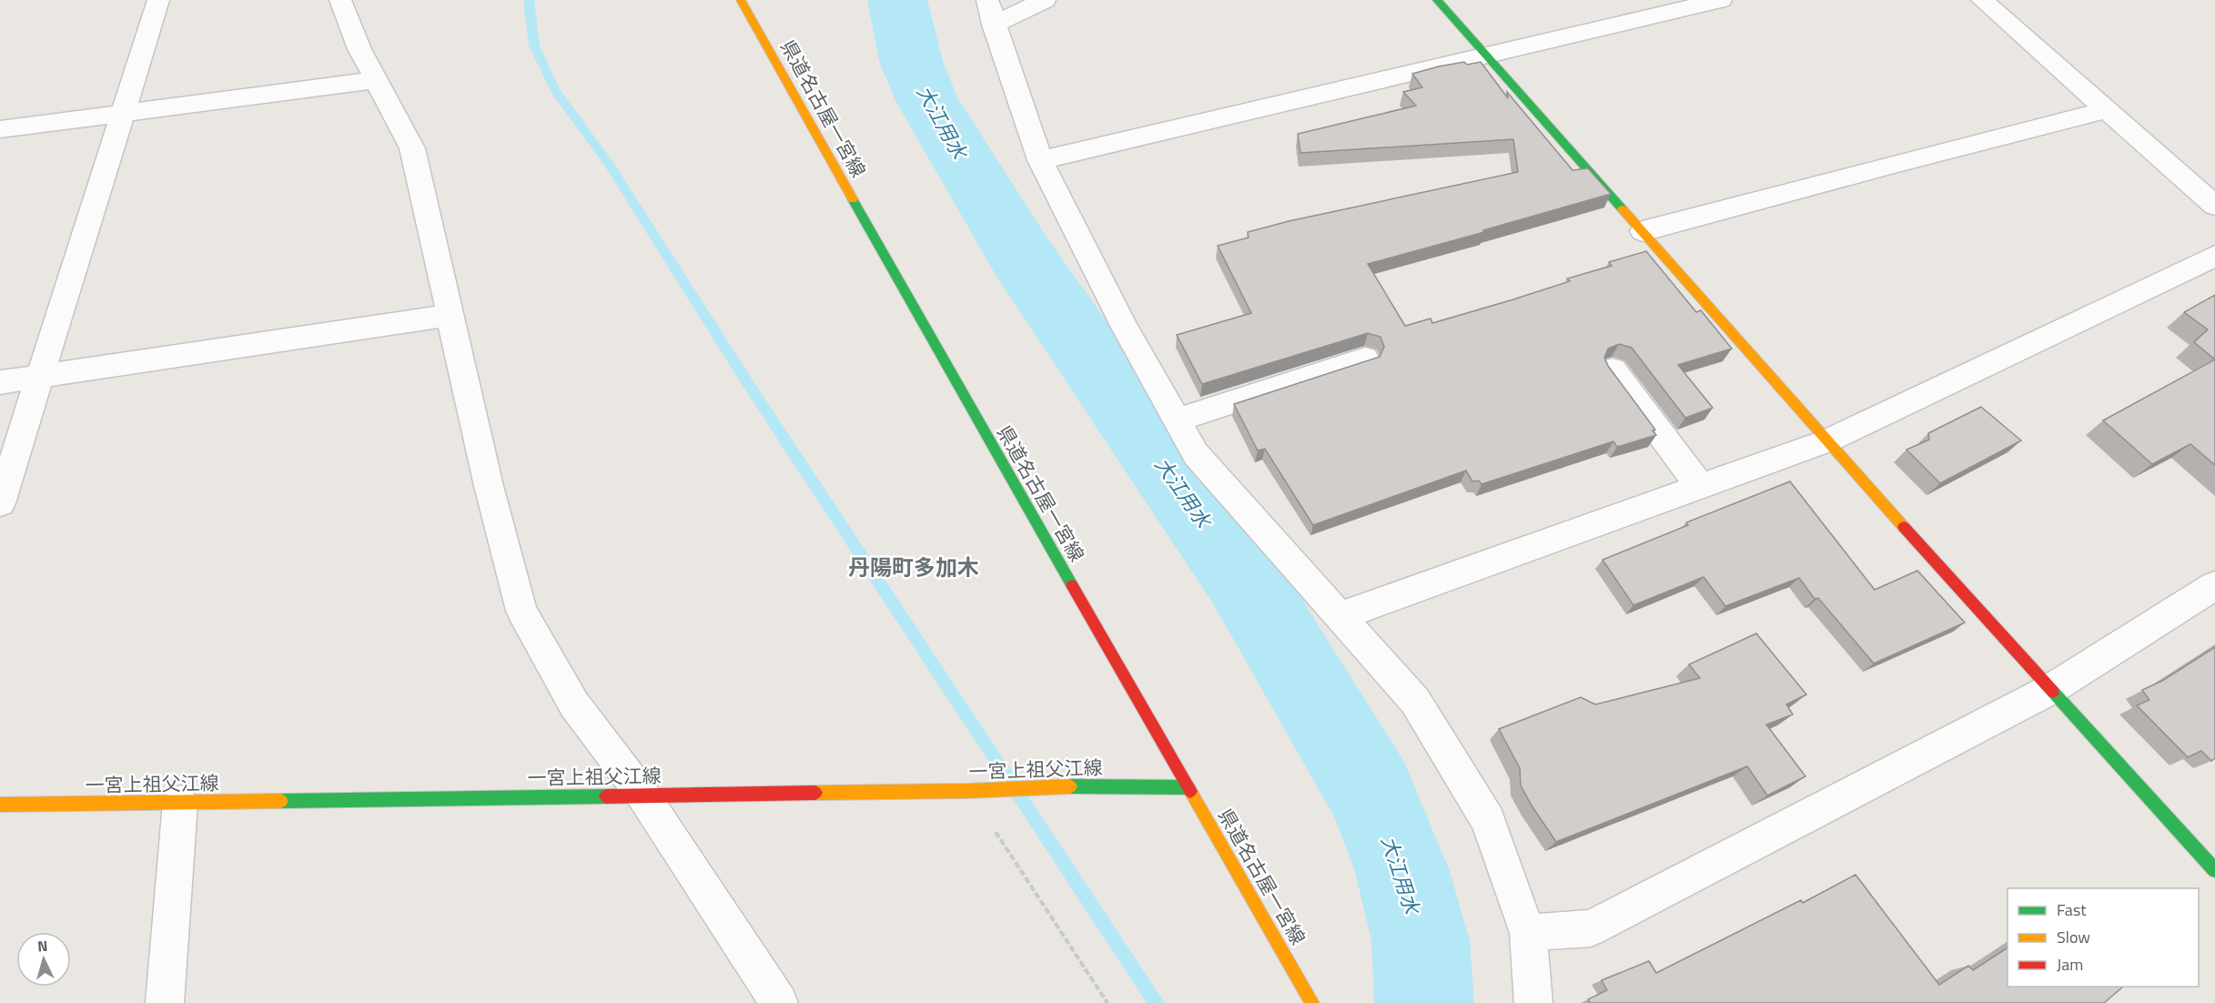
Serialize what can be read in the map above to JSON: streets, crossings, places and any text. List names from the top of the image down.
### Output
{
  "streets": {
    "main road": ["県道名古屋一宮線", "一宮上祖父江線"]
  },
  "crossings": [
    ["県道名古屋一宮線", "一宮上祖父江線"]
  ],
  "districts": ["丹陽町多加木"],
  "water": ["大江用水"],
  "legend": ["Fast", "Slow", "Jam"],
  "north": "top"
}
